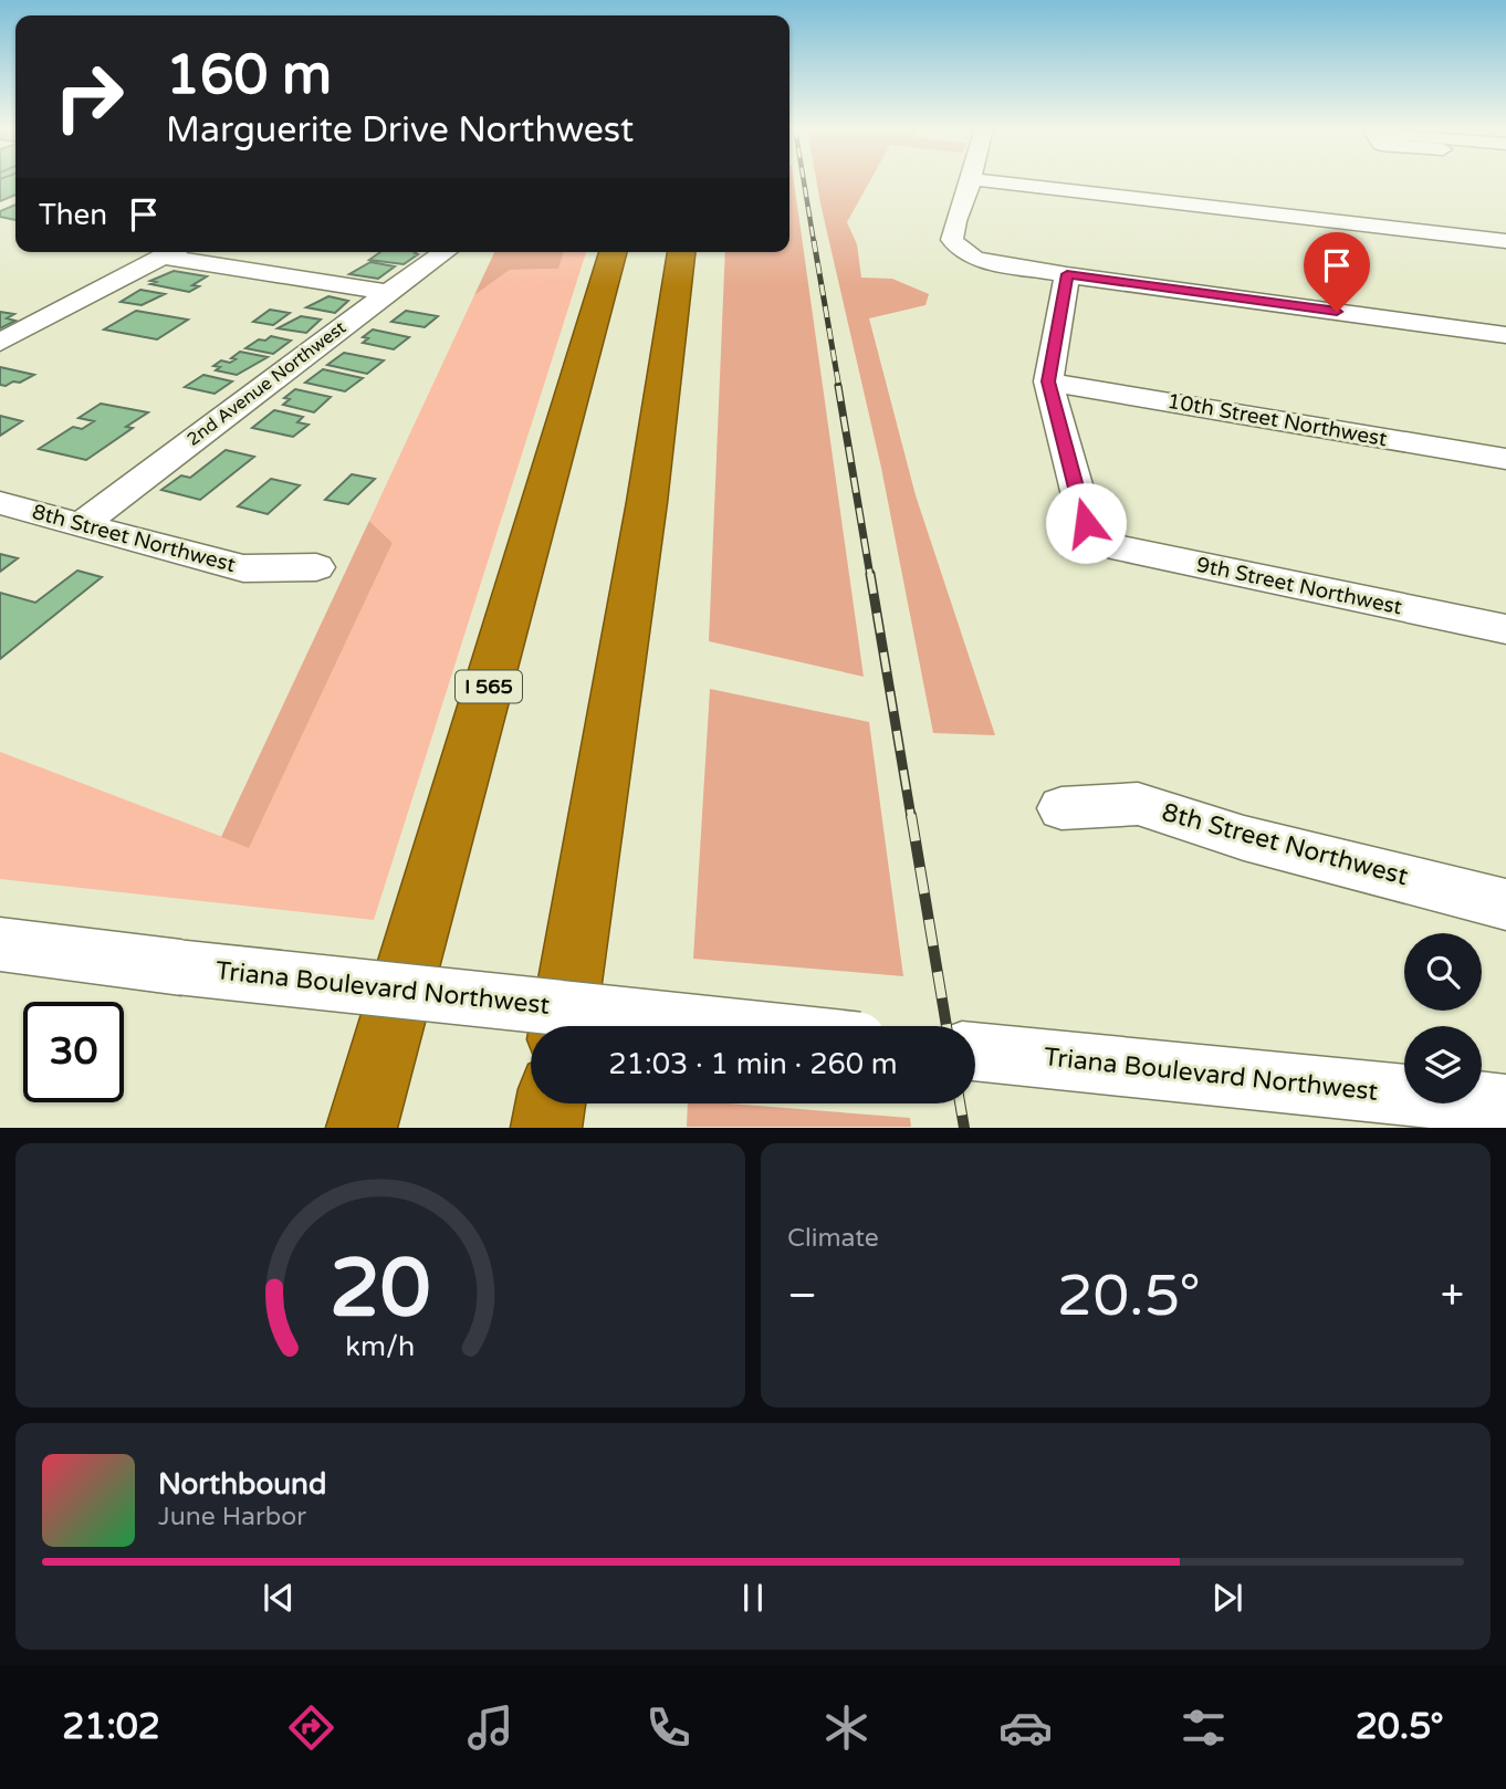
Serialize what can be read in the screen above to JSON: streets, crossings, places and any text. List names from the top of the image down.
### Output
{
  "streets": {
    "highway": ["I 565"],
    "street": [
      "2nd Avenue Northwest",
      "10th Street Northwest",
      "8th Street Northwest",
      "9th Street Northwest",
      "Triana Boulevard Northwest"
    ]
  },
  "crossings": [
    ["2nd Avenue Northwest", "8th Street Northwest"],
    ["10th Street Northwest", "9th Street Northwest"]
  ],
  "page": {
    "turn": ["160 m", "Marguerite Drive Northwest"],
    "then": "Then",
    "limit": "30",
    "trip": "21:03 · 1 min · 260 m",
    "tile": "Climate",
    "heat": ["−", "20.5°", "+"],
    "song": ["Northbound", "June Harbor"],
    "tabs": ["21:02", "20.5°"],
    "gauge": ["20", "km/h"]
  }
}
